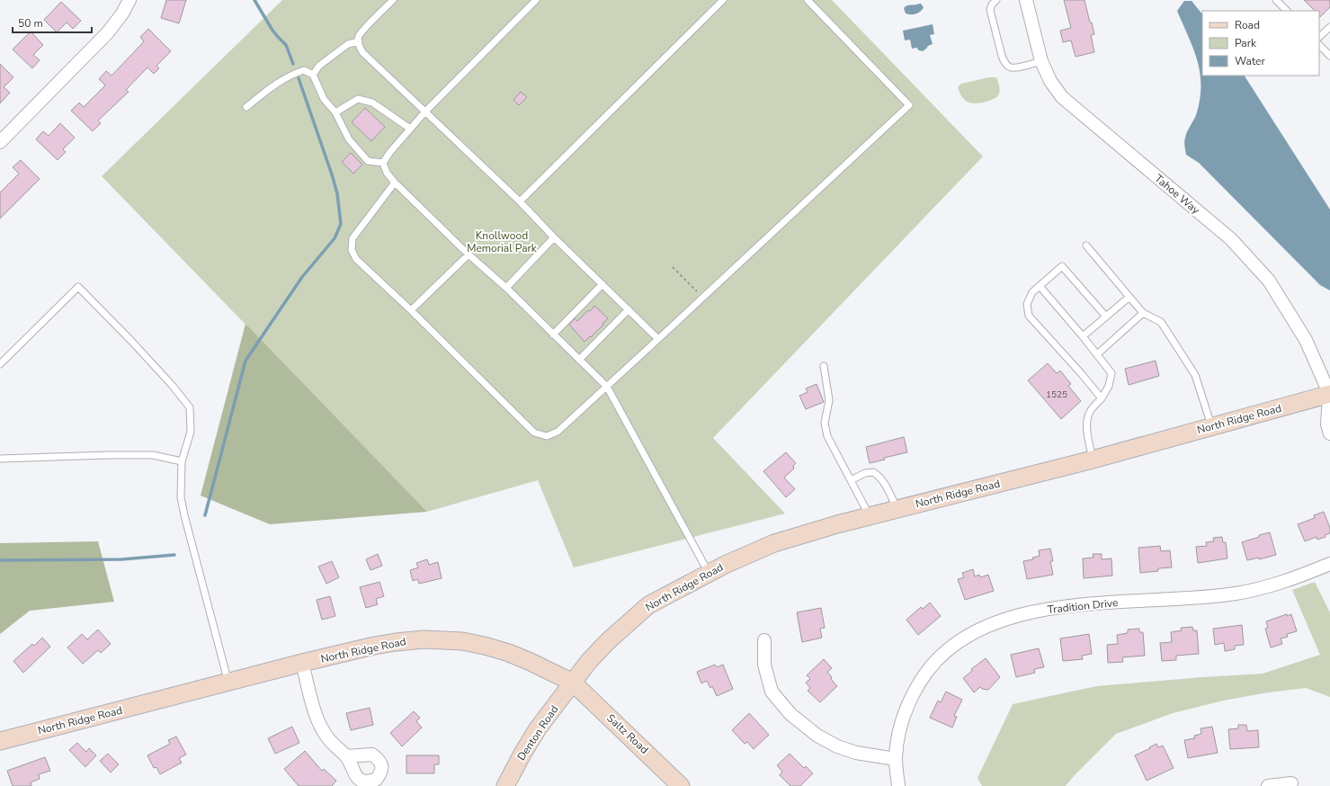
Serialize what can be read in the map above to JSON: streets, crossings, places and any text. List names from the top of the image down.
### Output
{
  "streets": {
    "street": [
      "Tahoe Way",
      "North Ridge Road",
      "Tradition Drive",
      "Denton Road",
      "Saltz Road"
    ]
  },
  "crossings": [
    ["Tahoe Way", "North Ridge Road"],
    ["North Ridge Road", "Denton Road"],
    ["North Ridge Road", "Saltz Road"],
    ["Denton Road", "Saltz Road"]
  ],
  "parks": ["Knollwood Memorial Park"],
  "house_numbers": ["1525"],
  "legend": ["Road", "Park", "Water"],
  "scale_bar": "50 m"
}
